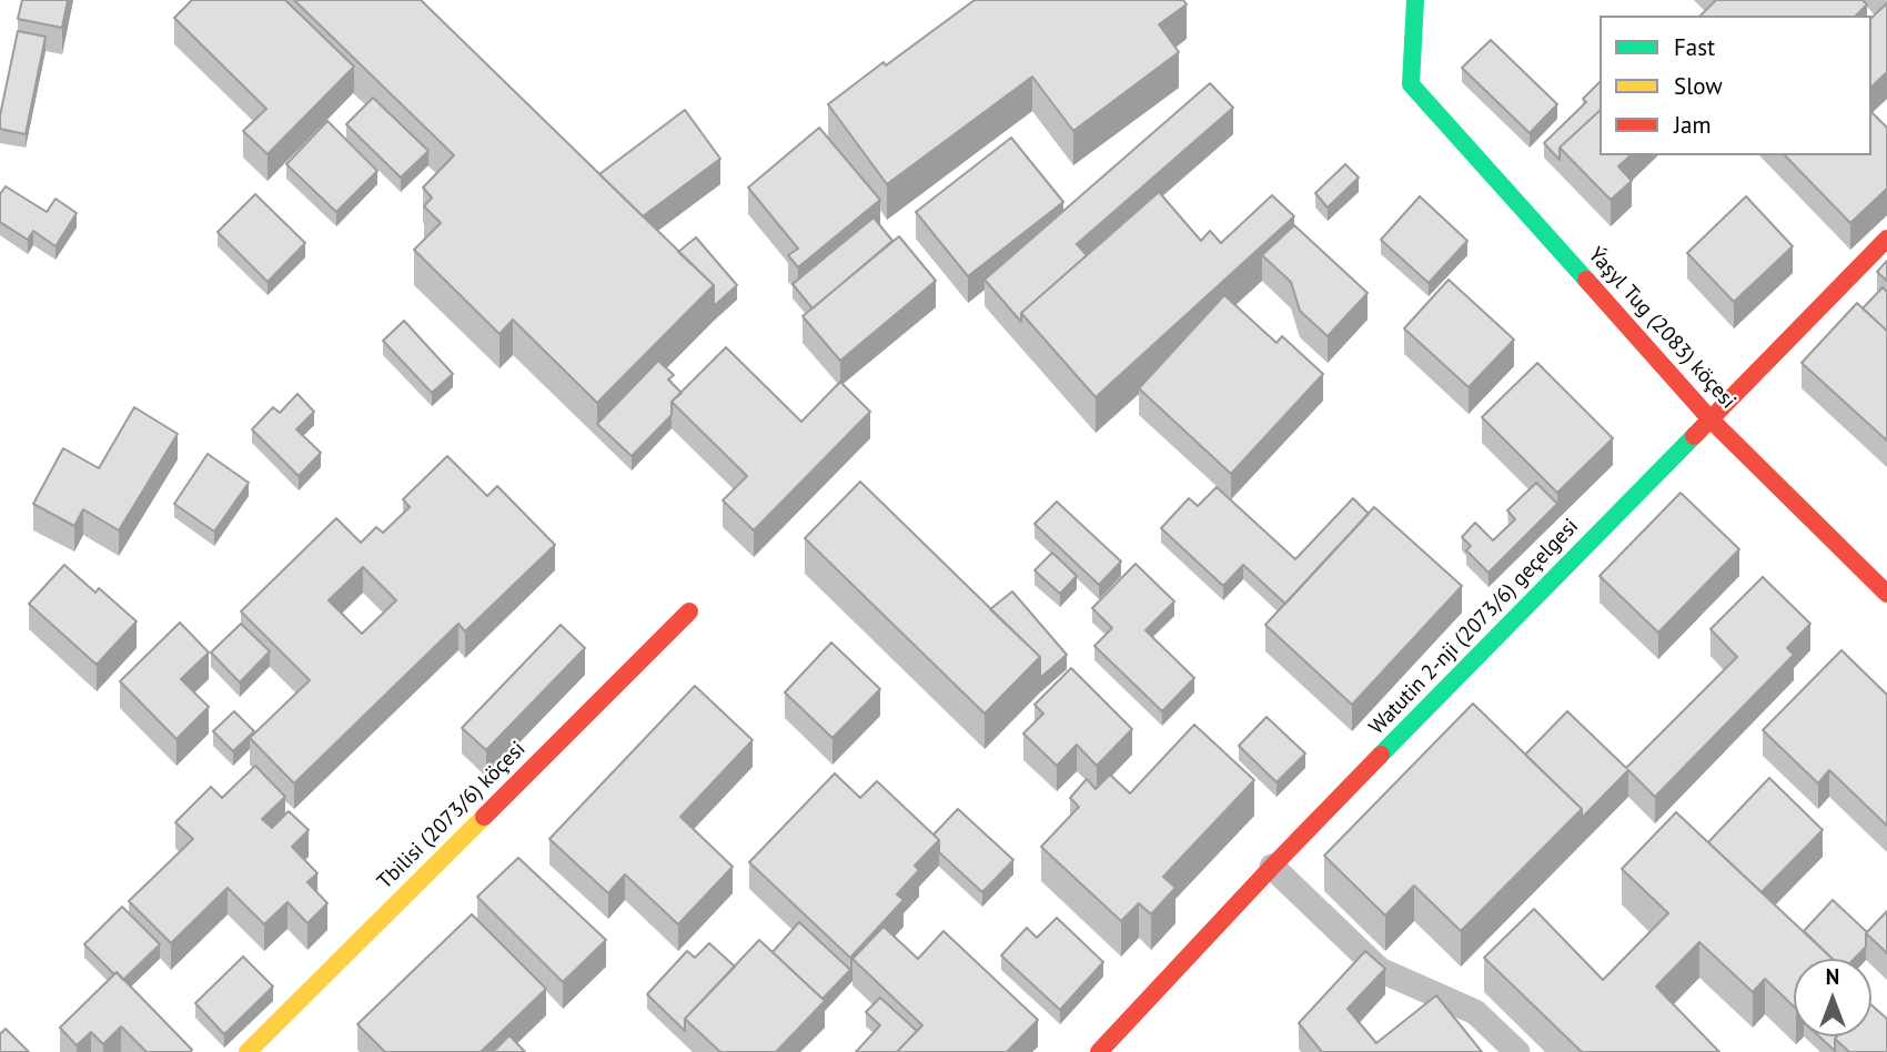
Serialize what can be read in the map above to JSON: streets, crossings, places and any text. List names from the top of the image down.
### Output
{
  "streets": {
    "street": ["Ýaşyl Tug (2083) köçesi", "Watutin 2-nji (2073/6) geçelgesi", "Tbilisi (2073/6) köçesi"]
  },
  "crossings": [
    ["Ýaşyl Tug (2083) köçesi", "Watutin 2-nji (2073/6) geçelgesi"]
  ],
  "legend": ["Fast", "Slow", "Jam"],
  "north": "top"
}
